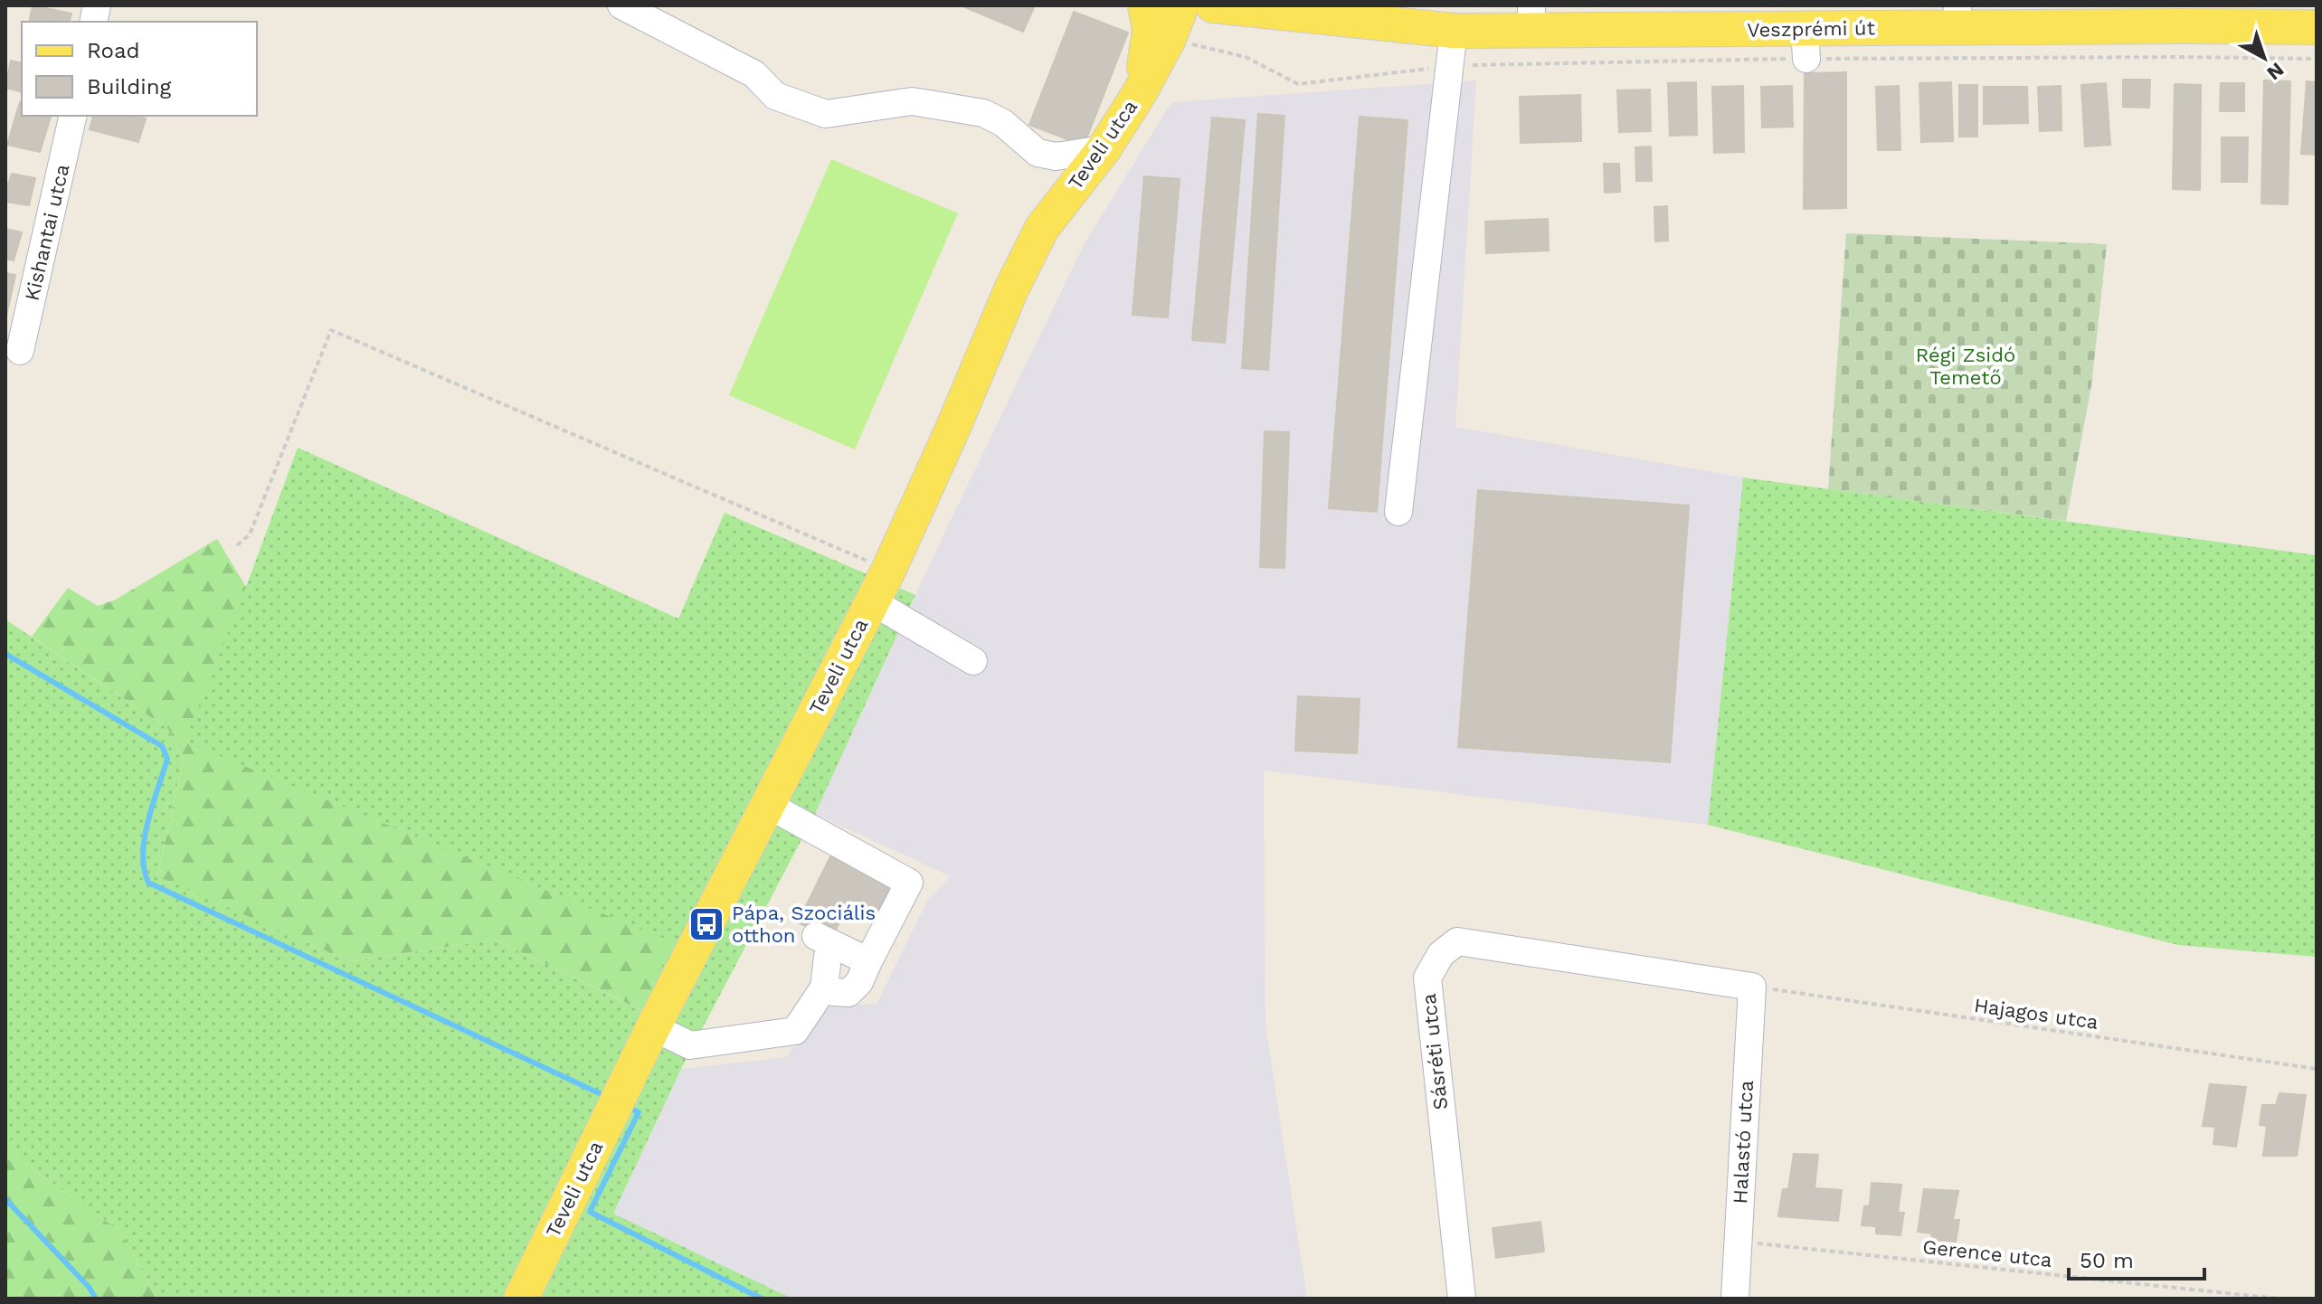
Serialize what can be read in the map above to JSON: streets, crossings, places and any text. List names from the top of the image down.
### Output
{
  "streets": {
    "main road": ["Veszprémi út", "Teveli utca"],
    "street": ["Kishantai utca", "Sásréti utca", "Halastó utca"],
    "path": ["Hajagos utca", "Gerence utca"]
  },
  "crossings": [
    ["Hajagos utca", "Sásréti utca"],
    ["Hajagos utca", "Halastó utca"],
    ["Sásréti utca", "Halastó utca"],
    ["Halastó utca", "Gerence utca"]
  ],
  "parks": ["Régi Zsidó Temető"],
  "places": {
    "bus stop": ["Pápa, Szociális otthon"]
  },
  "legend": ["Road", "Building"],
  "scale_bar": "50 m",
  "north": "bottom right"
}
